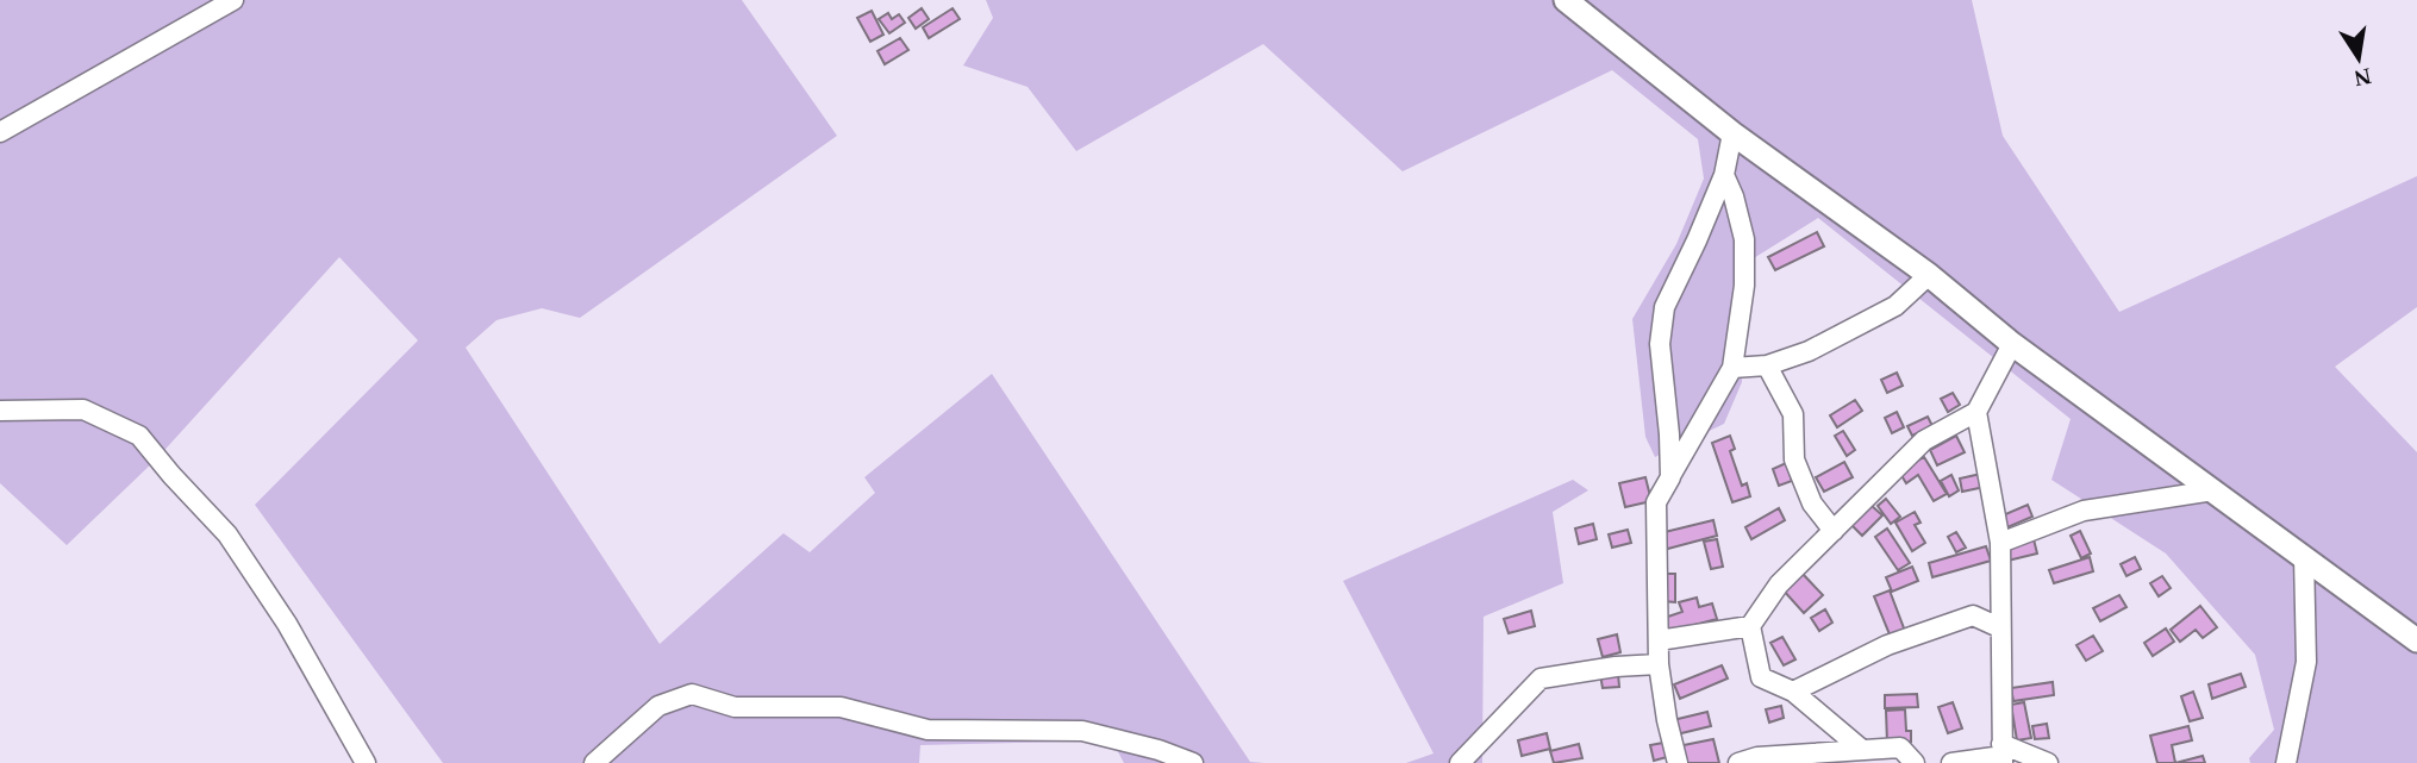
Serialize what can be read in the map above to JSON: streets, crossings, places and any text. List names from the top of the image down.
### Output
{
  "north": "bottom"
}
